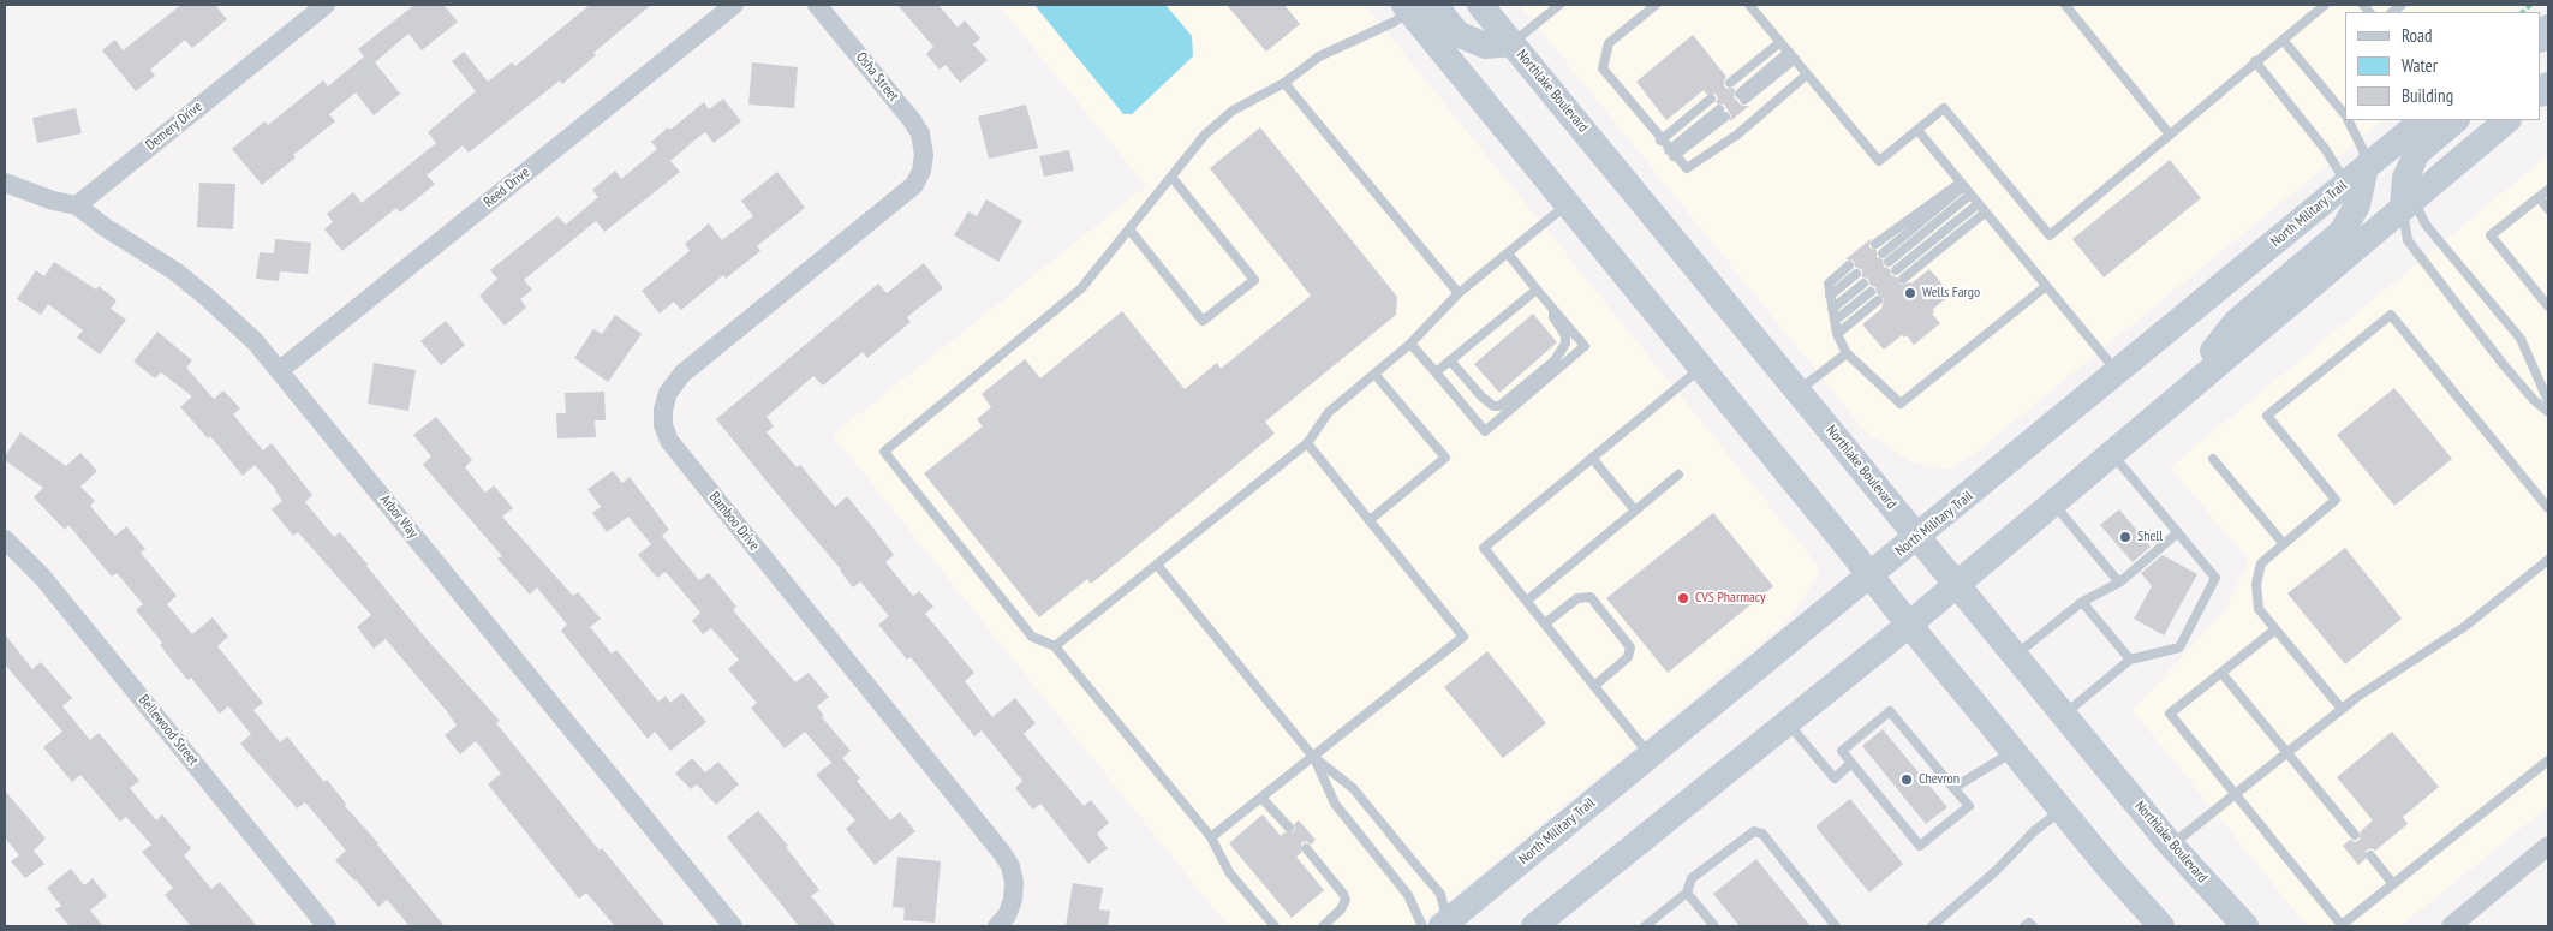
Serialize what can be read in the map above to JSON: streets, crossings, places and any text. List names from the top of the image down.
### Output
{
  "streets": {
    "main road": ["Northlake Boulevard", "North Military Trail"],
    "street": [
      "Osha Street",
      "Demery Drive",
      "Reed Drive",
      "Arbor Way",
      "Bamboo Drive",
      "Bellewood Street"
    ]
  },
  "crossings": [
    ["Osha Street", "Bamboo Drive"],
    ["Northlake Boulevard", "North Military Trail"],
    ["Demery Drive", "Arbor Way"],
    ["Reed Drive", "Arbor Way"]
  ],
  "places": [
    "Wells Fargo",
    "Shell",
    "CVS Pharmacy",
    "Chevron"
  ],
  "legend": ["Road", "Water", "Building"]
}
